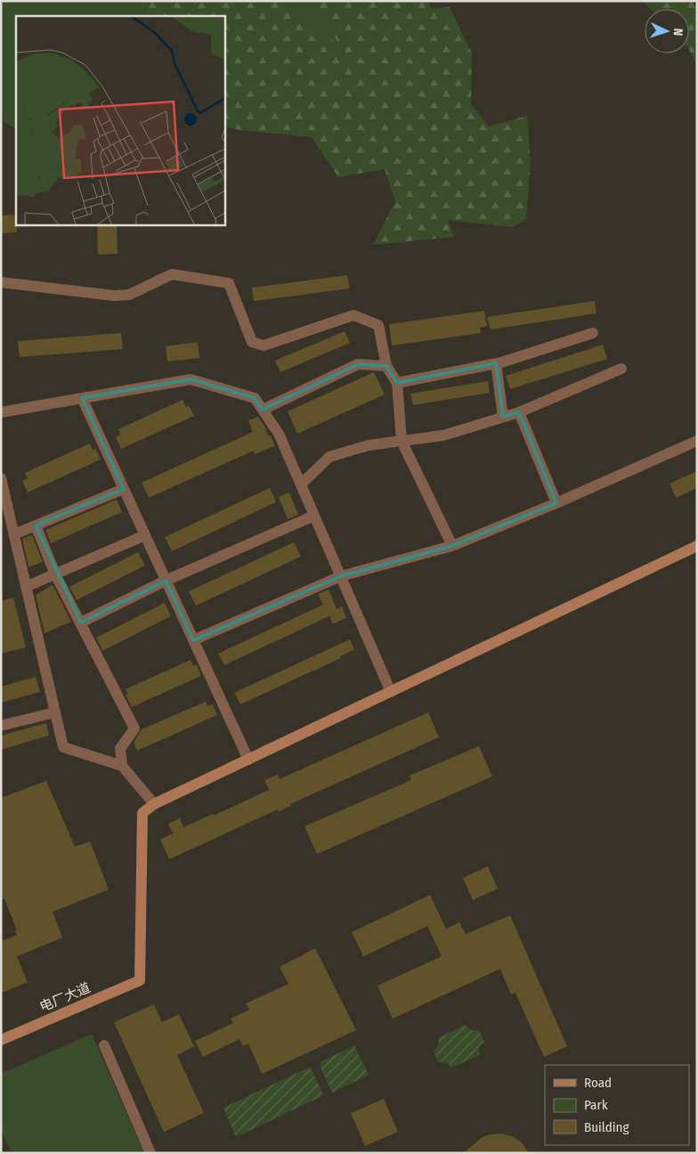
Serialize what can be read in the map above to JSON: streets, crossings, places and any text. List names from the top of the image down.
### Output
{
  "streets": {
    "street": ["电厂大道"]
  },
  "legend": ["Road", "Park", "Building"],
  "north": "right"
}
